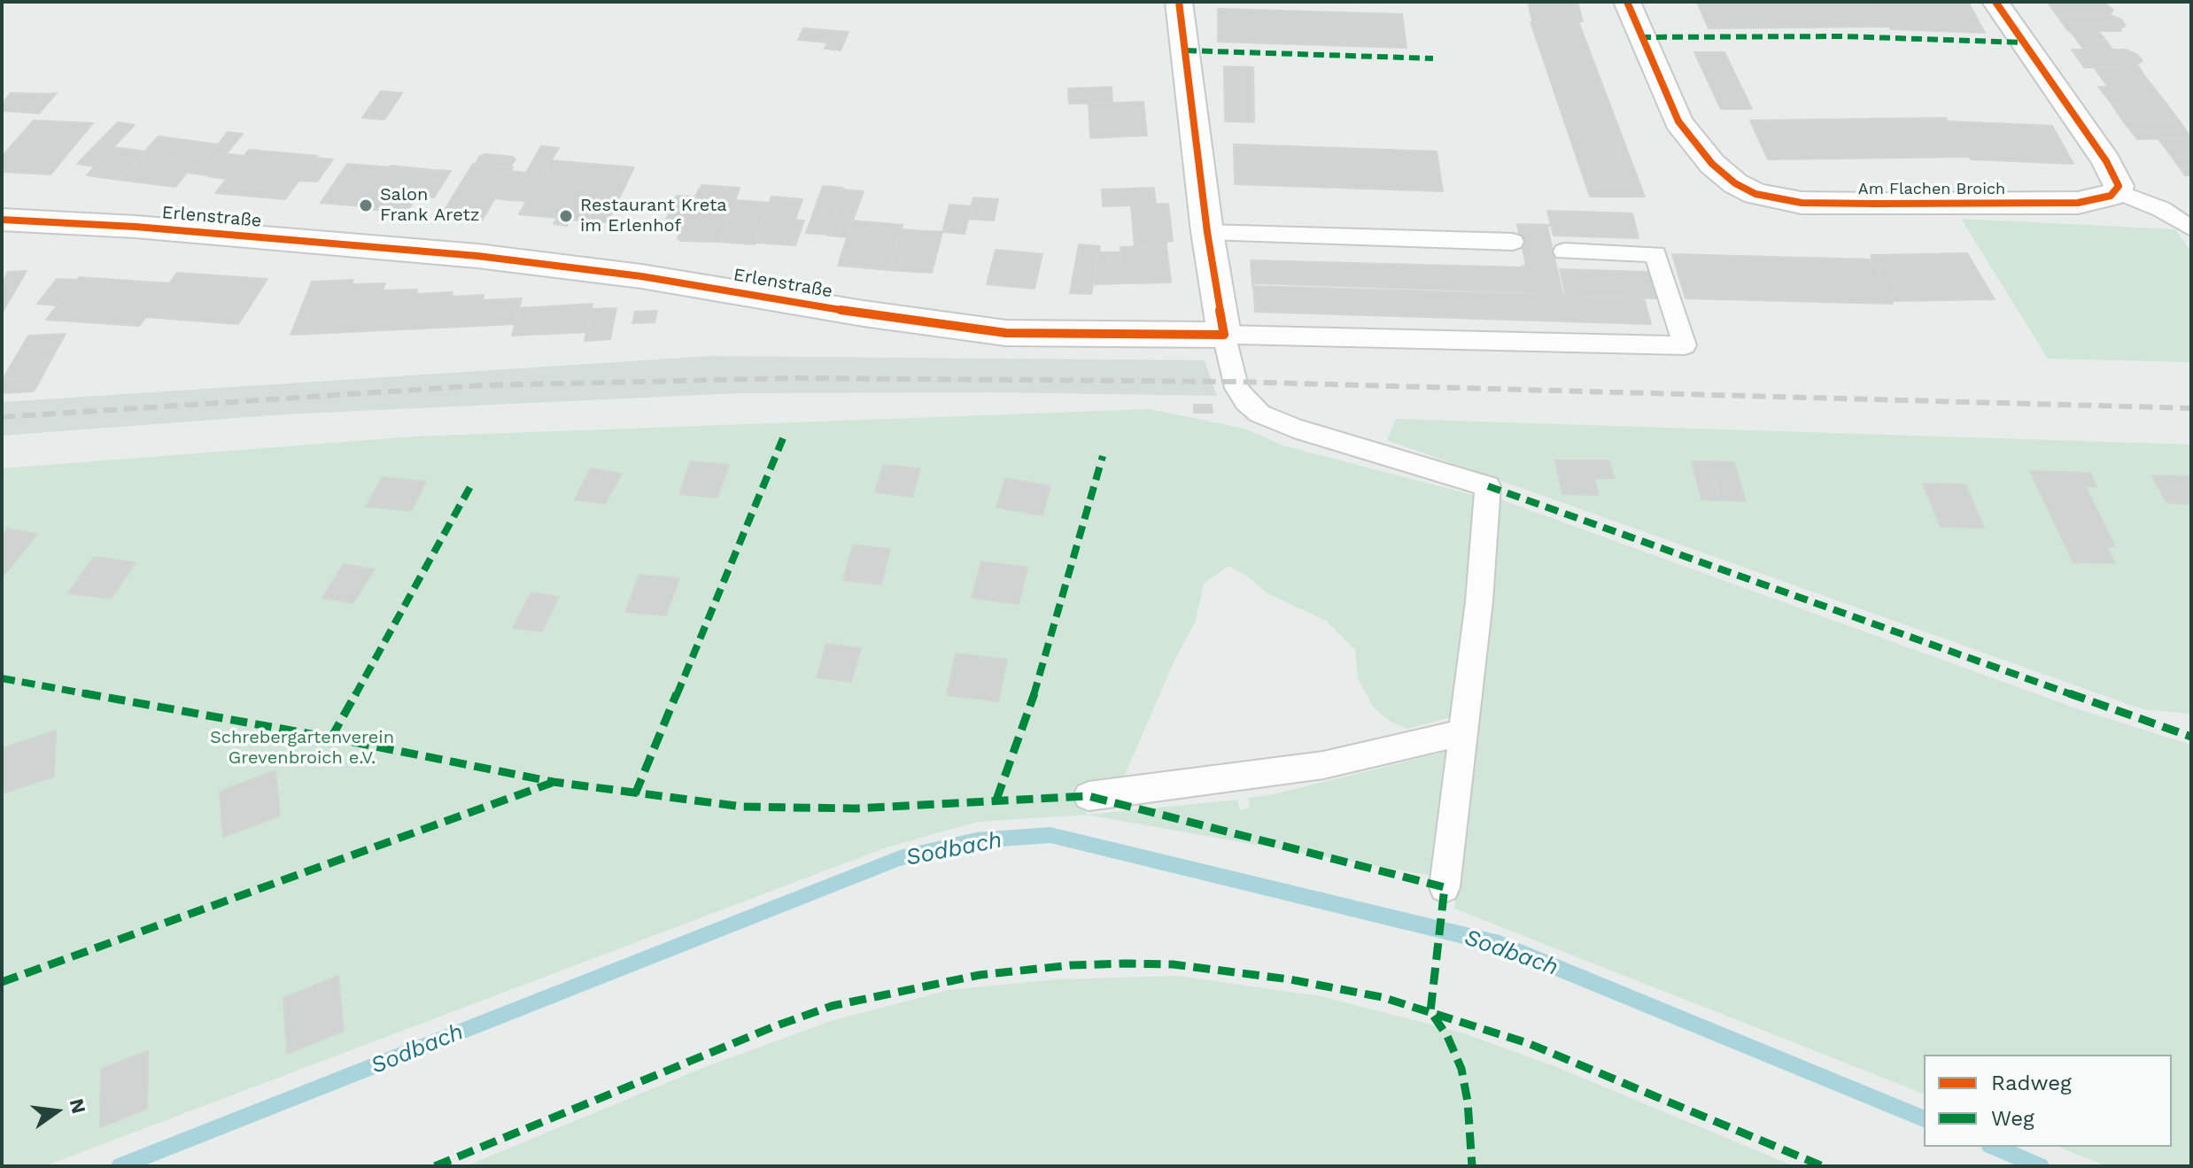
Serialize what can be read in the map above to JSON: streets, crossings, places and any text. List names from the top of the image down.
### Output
{
  "streets": {
    "street": ["Am Flachen Broich", "Erlenstraße"]
  },
  "water": ["Sodbach"],
  "parks": ["Schrebergartenverein Grevenbroich e.V."],
  "places": ["Salon Frank Aretz", "Restaurant Kreta im Erlenhof"],
  "legend": ["Radweg", "Weg"],
  "north": "right"
}
